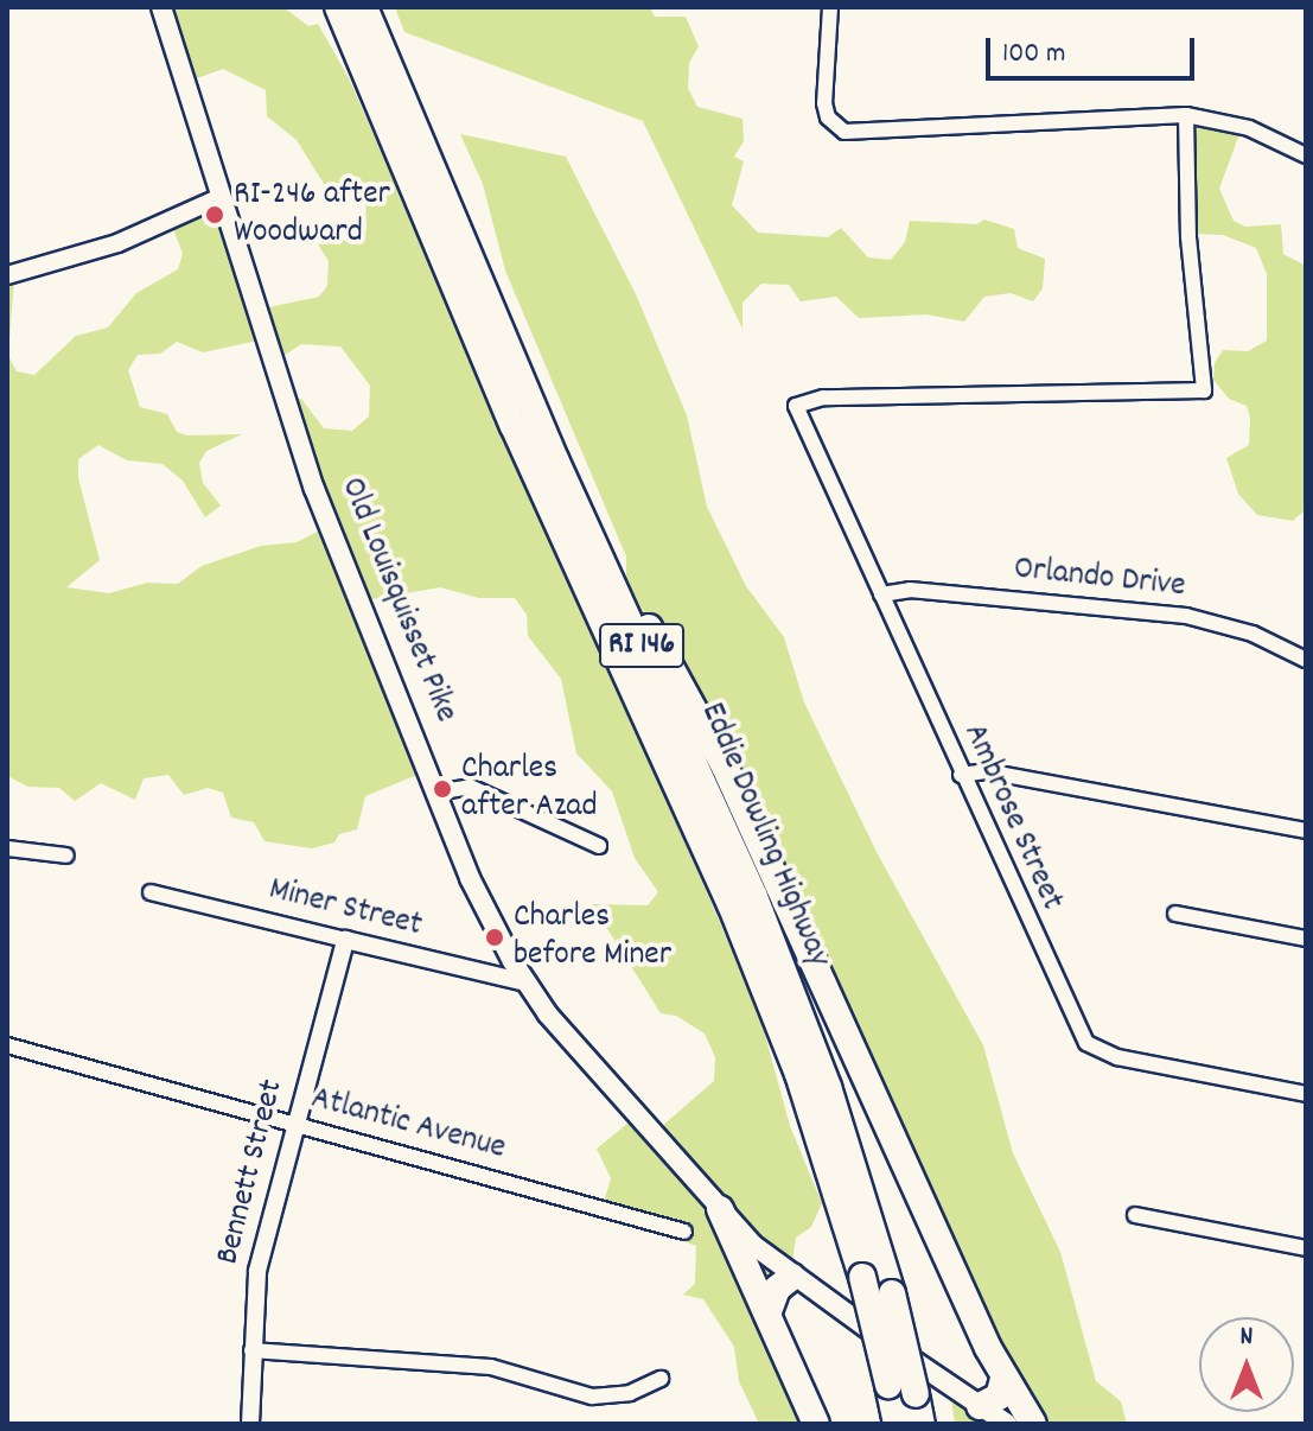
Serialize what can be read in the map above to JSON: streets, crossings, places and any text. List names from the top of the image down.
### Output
{
  "streets": {
    "highway": ["RI 146", "Eddie Dowling Highway"],
    "main road": ["Old Louisquisset Pike"],
    "street": [
      "Orlando Drive",
      "Ambrose Street",
      "Miner Street",
      "Atlantic Avenue",
      "Bennett Street"
    ]
  },
  "crossings": [
    ["Orlando Drive", "Ambrose Street"],
    ["Old Louisquisset Pike", "Miner Street"],
    ["Miner Street", "Bennett Street"],
    ["Atlantic Avenue", "Bennett Street"]
  ],
  "places": ["RI-246 after Woodward", "Charles after Azad", "Charles before Miner"],
  "scale_bar": "100 m",
  "north": "top"
}
